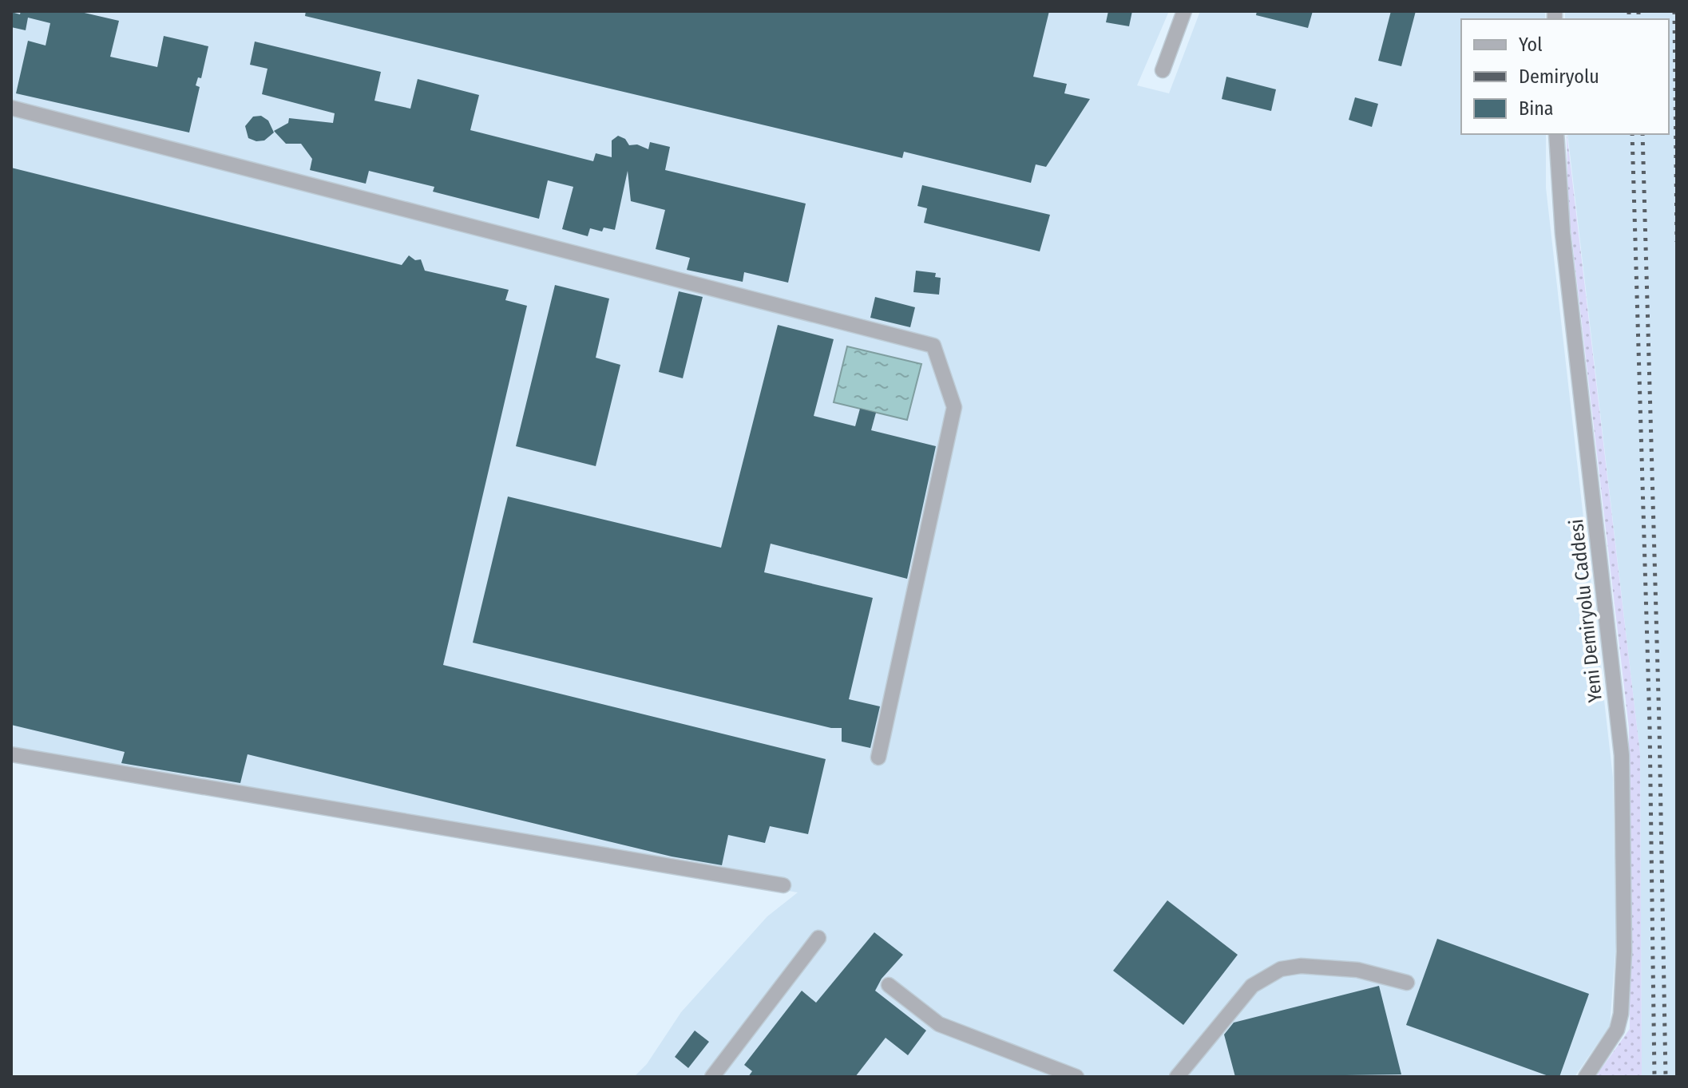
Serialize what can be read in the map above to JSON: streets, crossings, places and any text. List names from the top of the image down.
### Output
{
  "streets": {
    "street": ["Yeni Demiryolu Caddesi"]
  },
  "legend": ["Yol", "Demiryolu", "Bina"]
}
